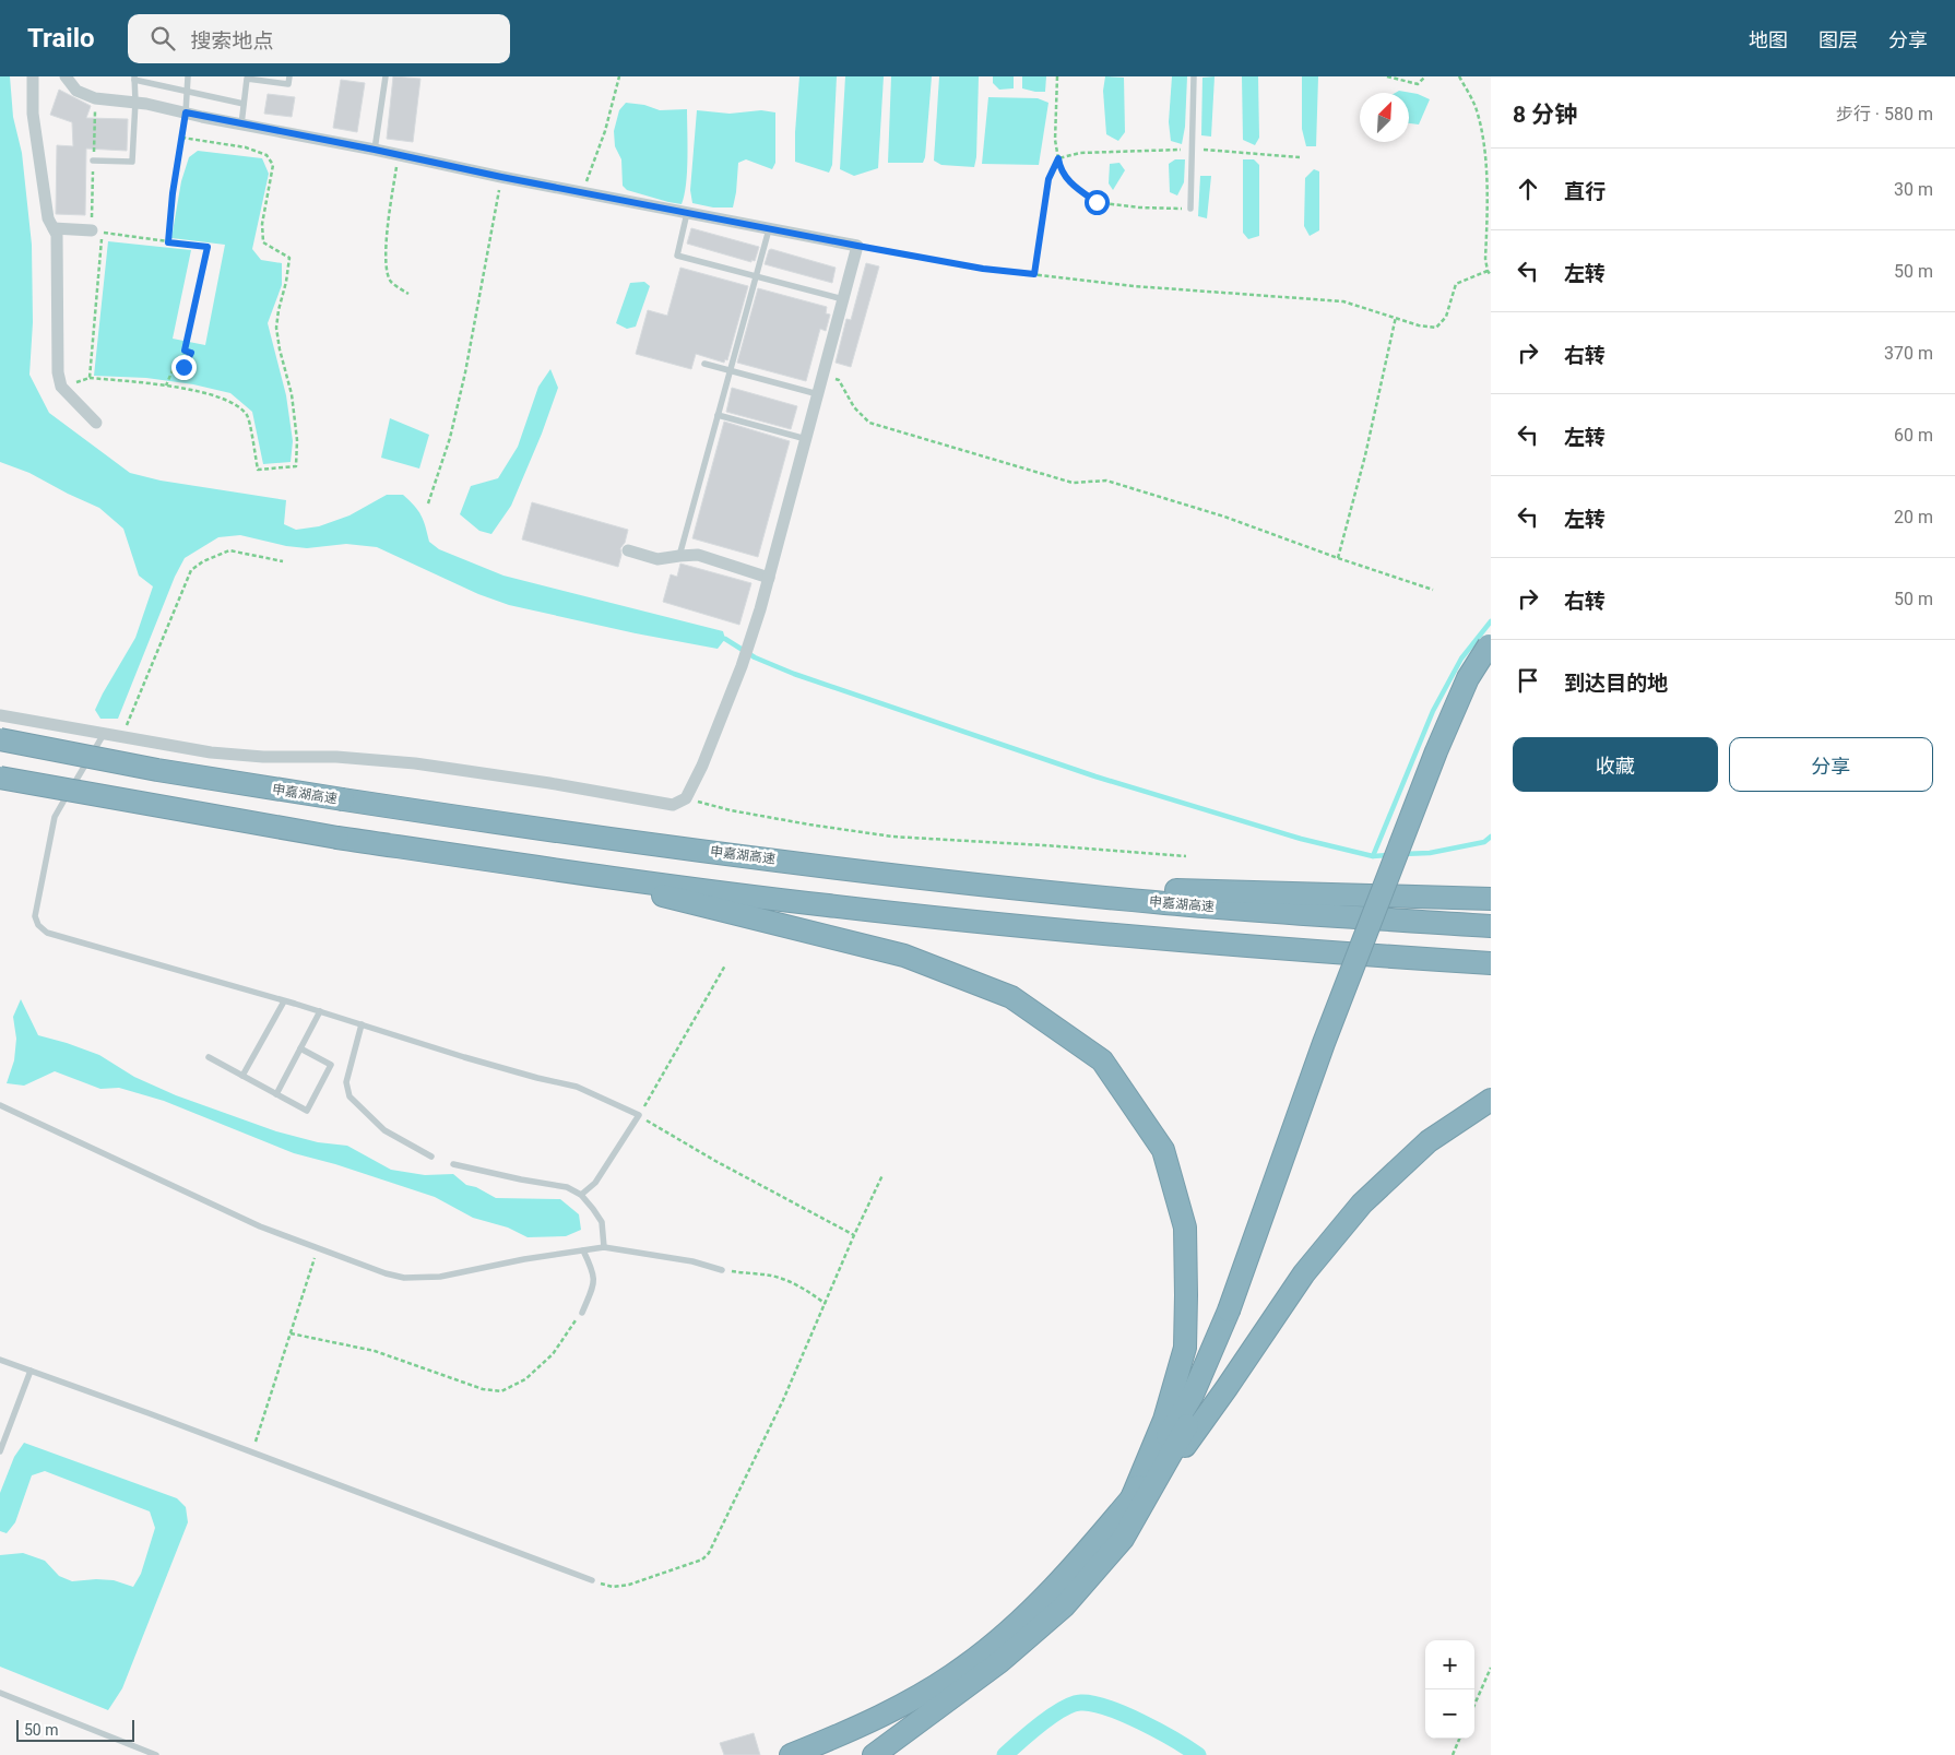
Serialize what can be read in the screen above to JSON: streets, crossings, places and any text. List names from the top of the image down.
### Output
{
  "streets": {
    "highway": ["申嘉湖高速"]
  },
  "scale_bar": "50 m",
  "north": "top right",
  "page": {
    "header": "Trailo",
    "search": "搜索地点",
    "nav": ["地图", "图层", "分享"],
    "heading": ["8 分钟", "步行 · 580 m"],
    "list": [
      ["直行", "30 m"],
      ["左转", "50 m"],
      ["右转", "370 m"],
      ["左转", "60 m"],
      ["左转", "20 m"],
      ["右转", "50 m"],
      "到达目的地"
    ],
    "buttons": ["收藏", "分享"],
    "map_buttons": ["+", "−"],
    "scale": "50 m"
  }
}
